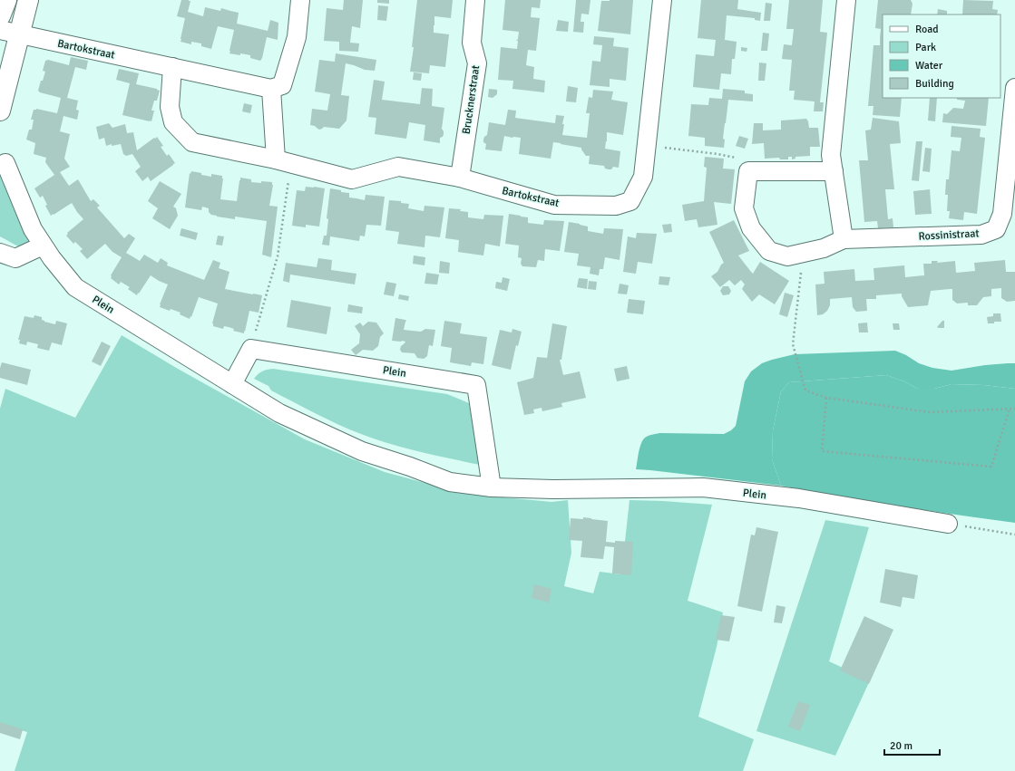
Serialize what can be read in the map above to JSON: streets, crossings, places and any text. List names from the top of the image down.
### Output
{
  "streets": {
    "street": [
      "Bartokstraat",
      "Brucknerstraat",
      "Rossinistraat",
      "Plein"
    ]
  },
  "crossings": [
    ["Bartokstraat", "Brucknerstraat"]
  ],
  "legend": [
    "Road",
    "Park",
    "Water",
    "Building"
  ],
  "scale_bar": "20 m"
}
